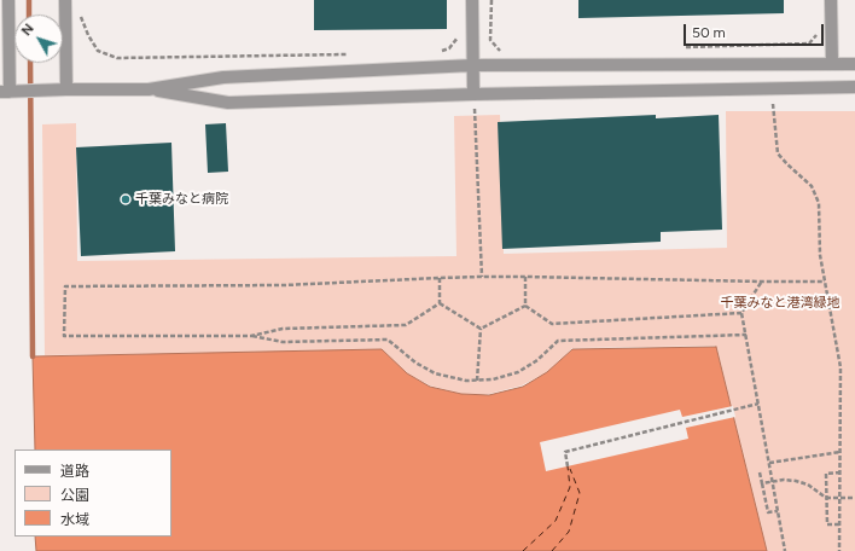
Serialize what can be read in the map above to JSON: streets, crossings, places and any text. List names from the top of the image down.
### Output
{
  "parks": ["千葉みなと港湾緑地"],
  "places": ["千葉みなと病院"],
  "legend": ["道路", "公園", "水域"],
  "scale_bar": "50 m",
  "north": "top left"
}
